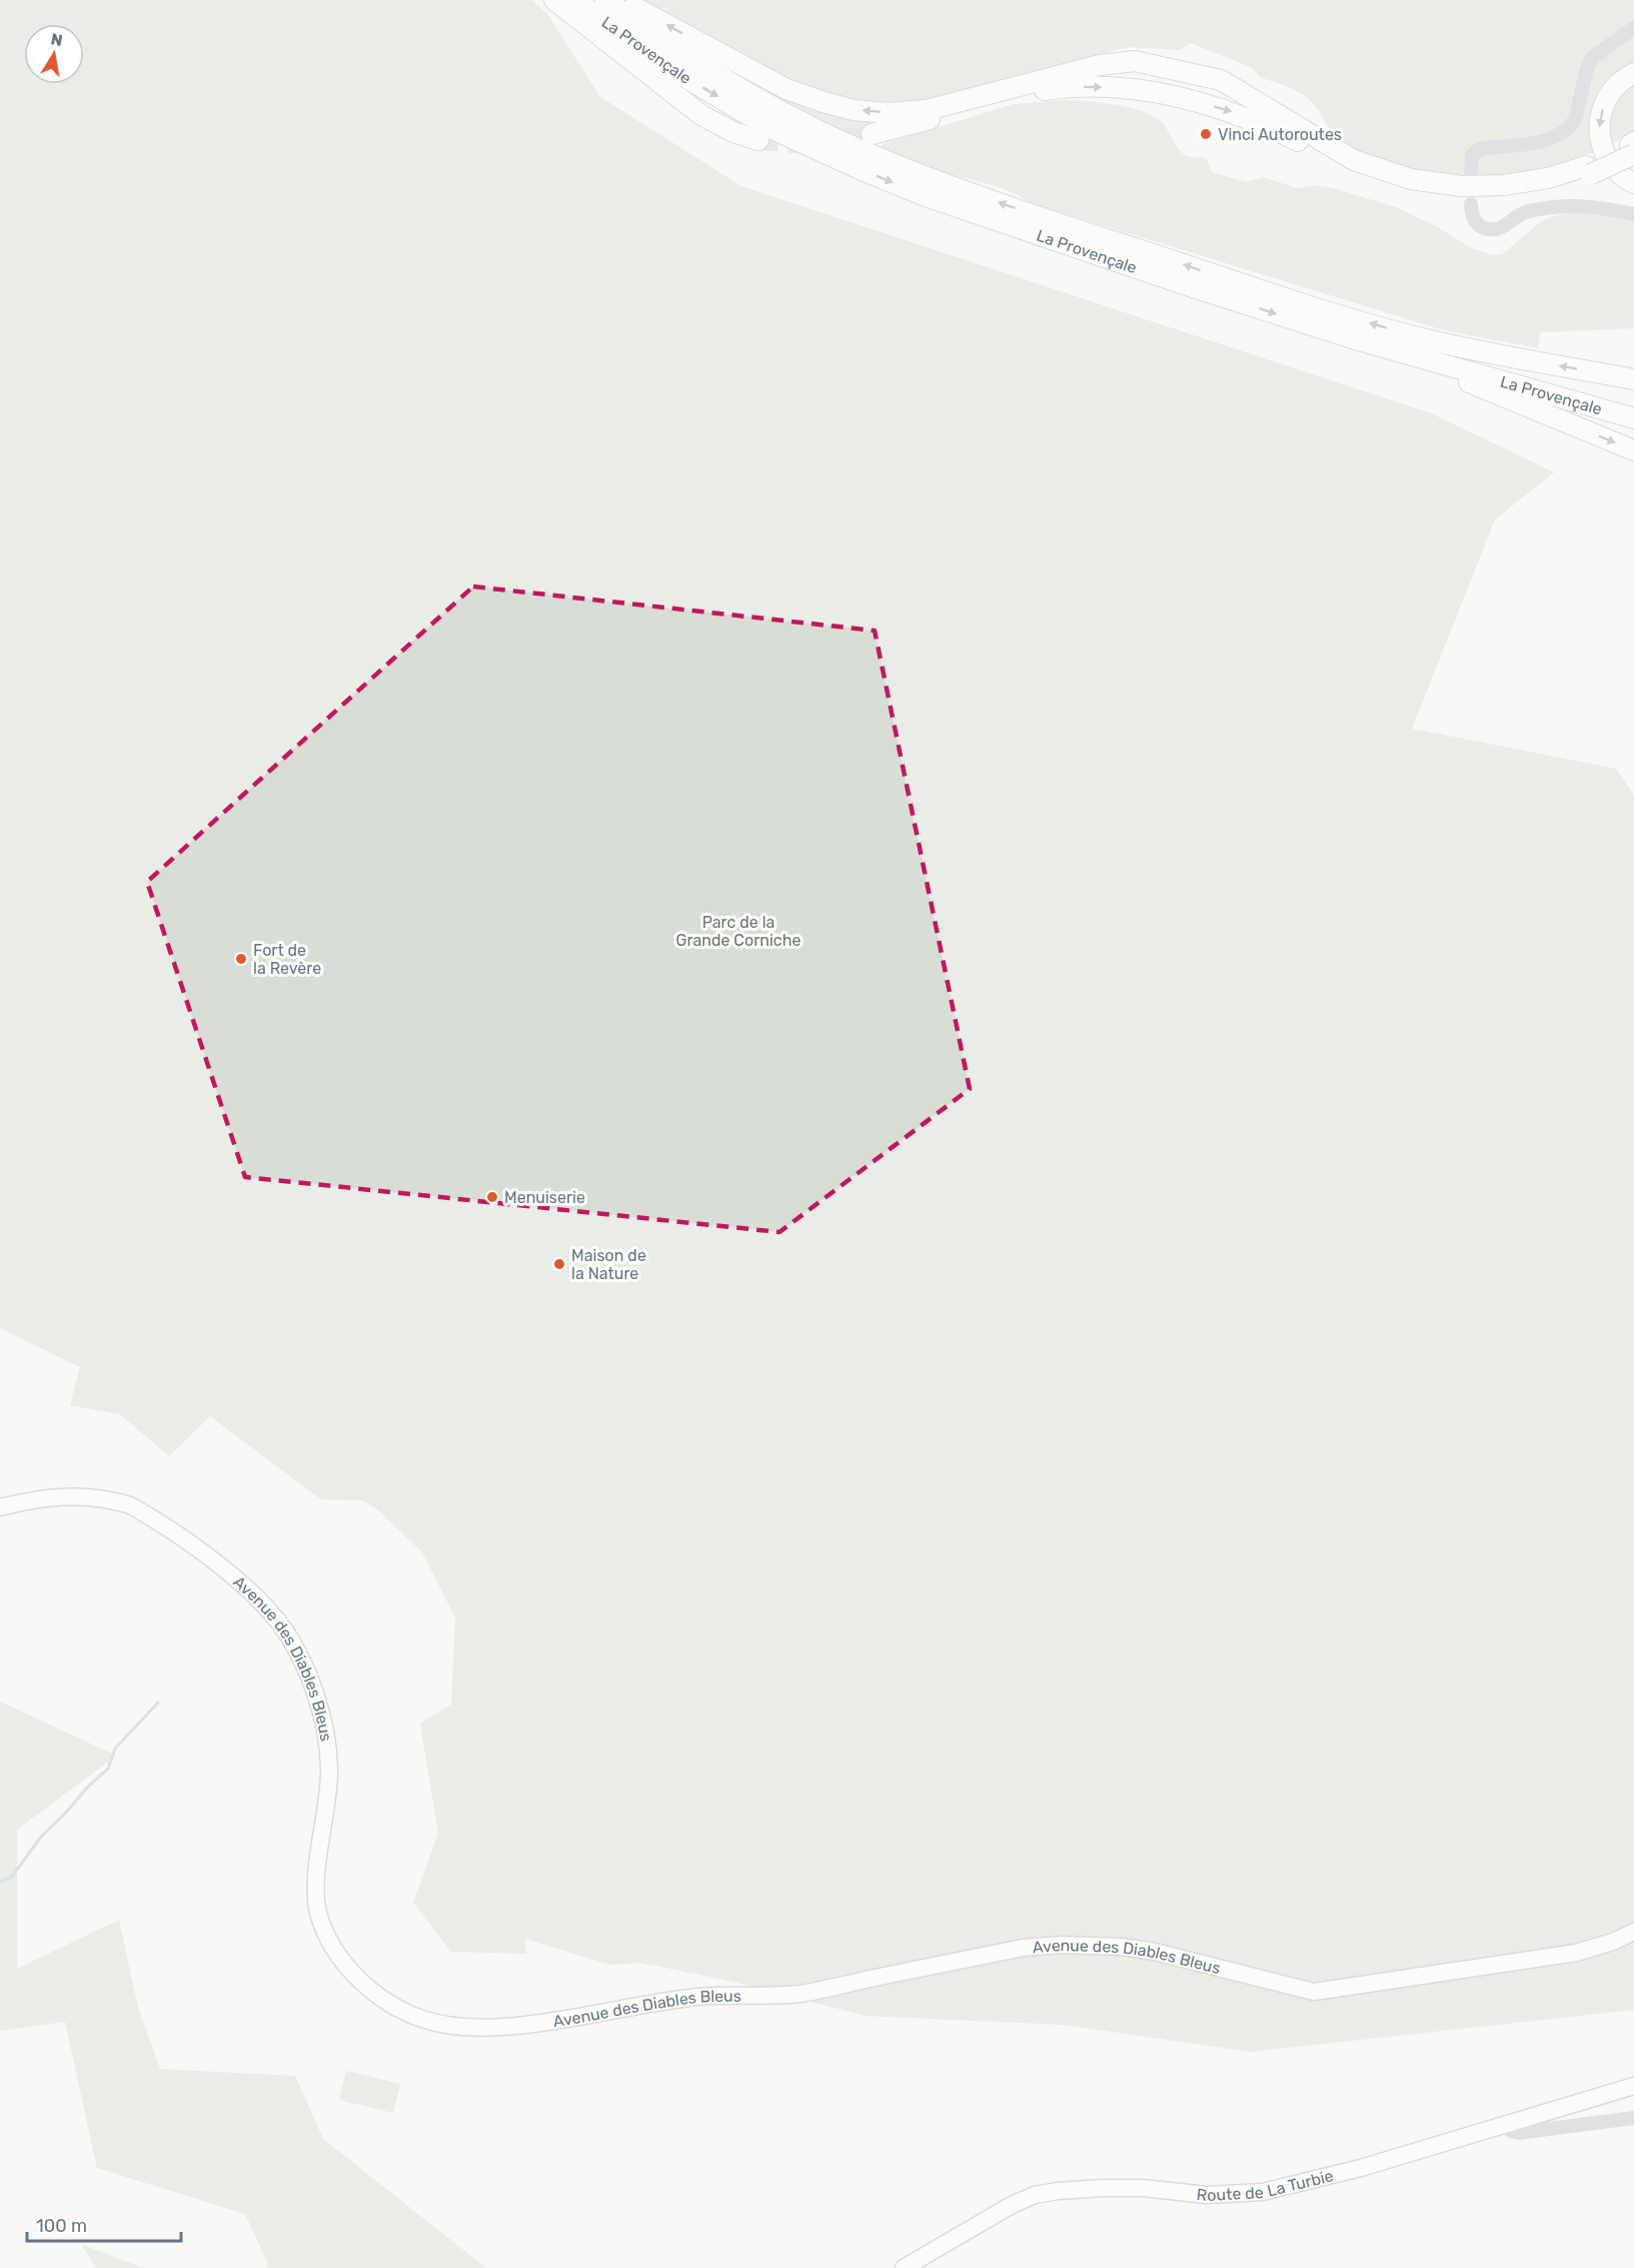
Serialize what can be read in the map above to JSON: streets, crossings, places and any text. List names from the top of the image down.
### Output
{
  "streets": {
    "highway": ["La Provençale"],
    "main road": ["Avenue des Diables Bleus", "Route de La Turbie"]
  },
  "parks": ["Parc de la Grande Corniche"],
  "places": [
    "Vinci Autoroutes",
    "Fort de la Revère",
    "Menuiserie",
    "Maison de la Nature"
  ],
  "scale_bar": "100 m",
  "north": "top"
}
